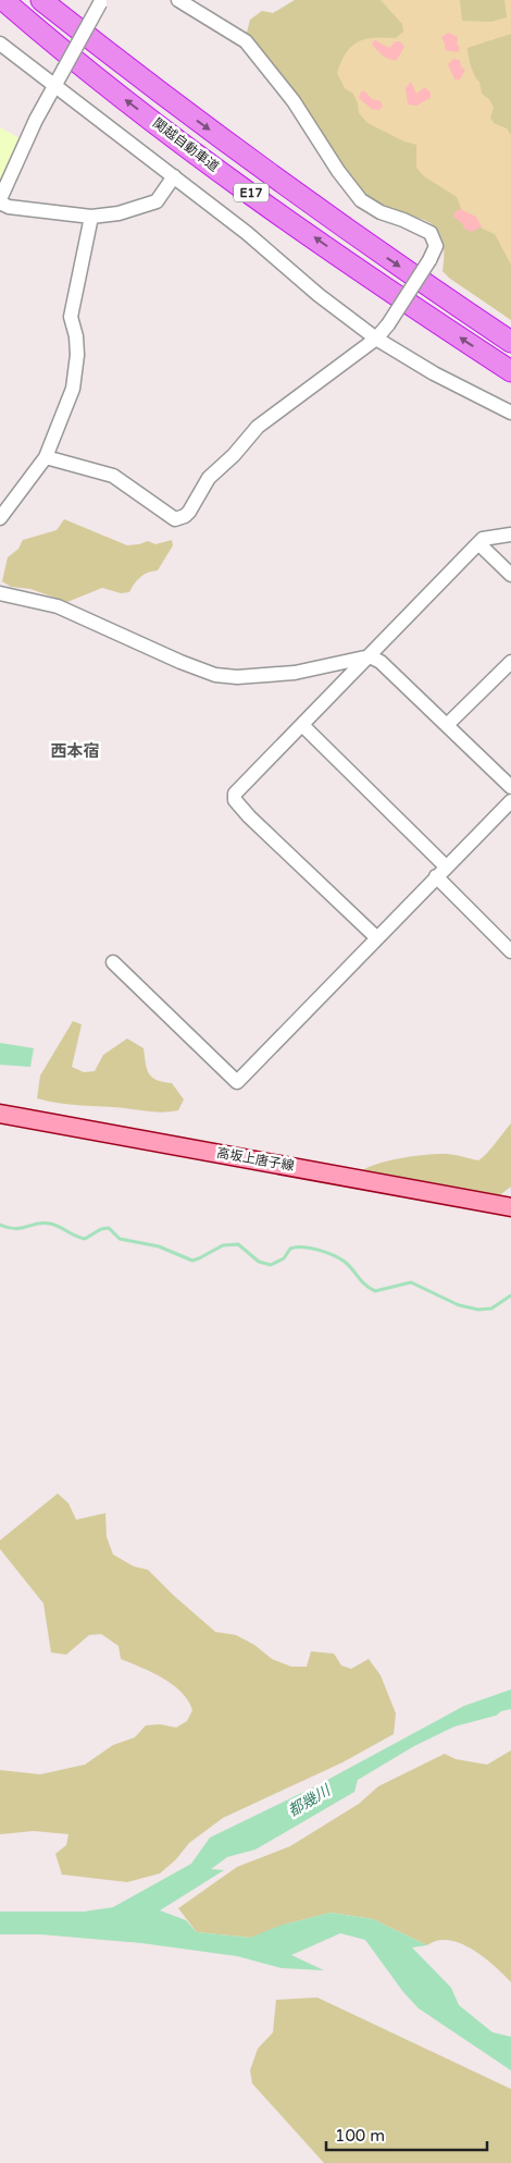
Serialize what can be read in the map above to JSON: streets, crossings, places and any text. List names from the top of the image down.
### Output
{
  "streets": {
    "highway": ["関越自動車道", "E17"],
    "main road": ["高坂上唐子線"]
  },
  "districts": ["西本宿"],
  "water": ["都幾川"],
  "scale_bar": "100 m"
}
